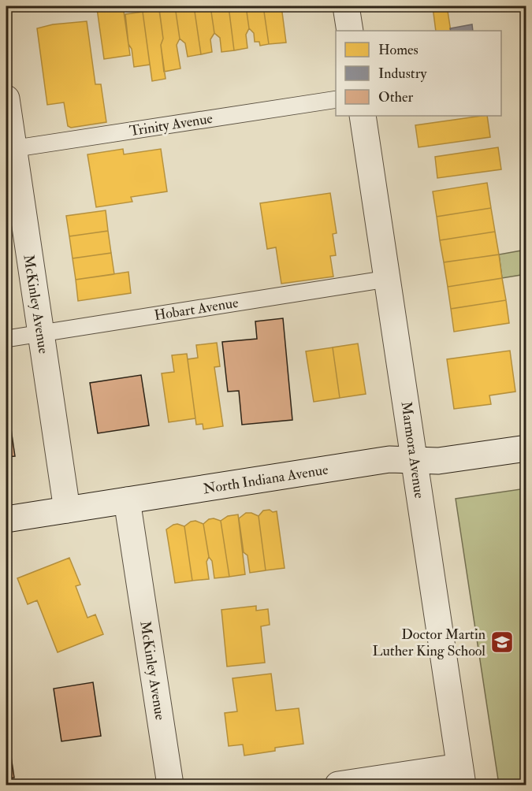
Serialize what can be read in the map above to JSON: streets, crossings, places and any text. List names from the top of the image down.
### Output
{
  "streets": {
    "street": ["McKinley Avenue", "Marmora Avenue", "North Indiana Avenue"],
    "lane": ["Trinity Avenue", "Hobart Avenue"]
  },
  "crossings": [
    ["Trinity Avenue", "McKinley Avenue"],
    ["McKinley Avenue", "Hobart Avenue"],
    ["McKinley Avenue", "North Indiana Avenue"],
    ["Hobart Avenue", "Marmora Avenue"],
    ["Marmora Avenue", "North Indiana Avenue"]
  ],
  "places": {
    "school or university": ["Doctor Martin Luther King School"]
  },
  "legend": ["Homes", "Industry", "Other"]
}
